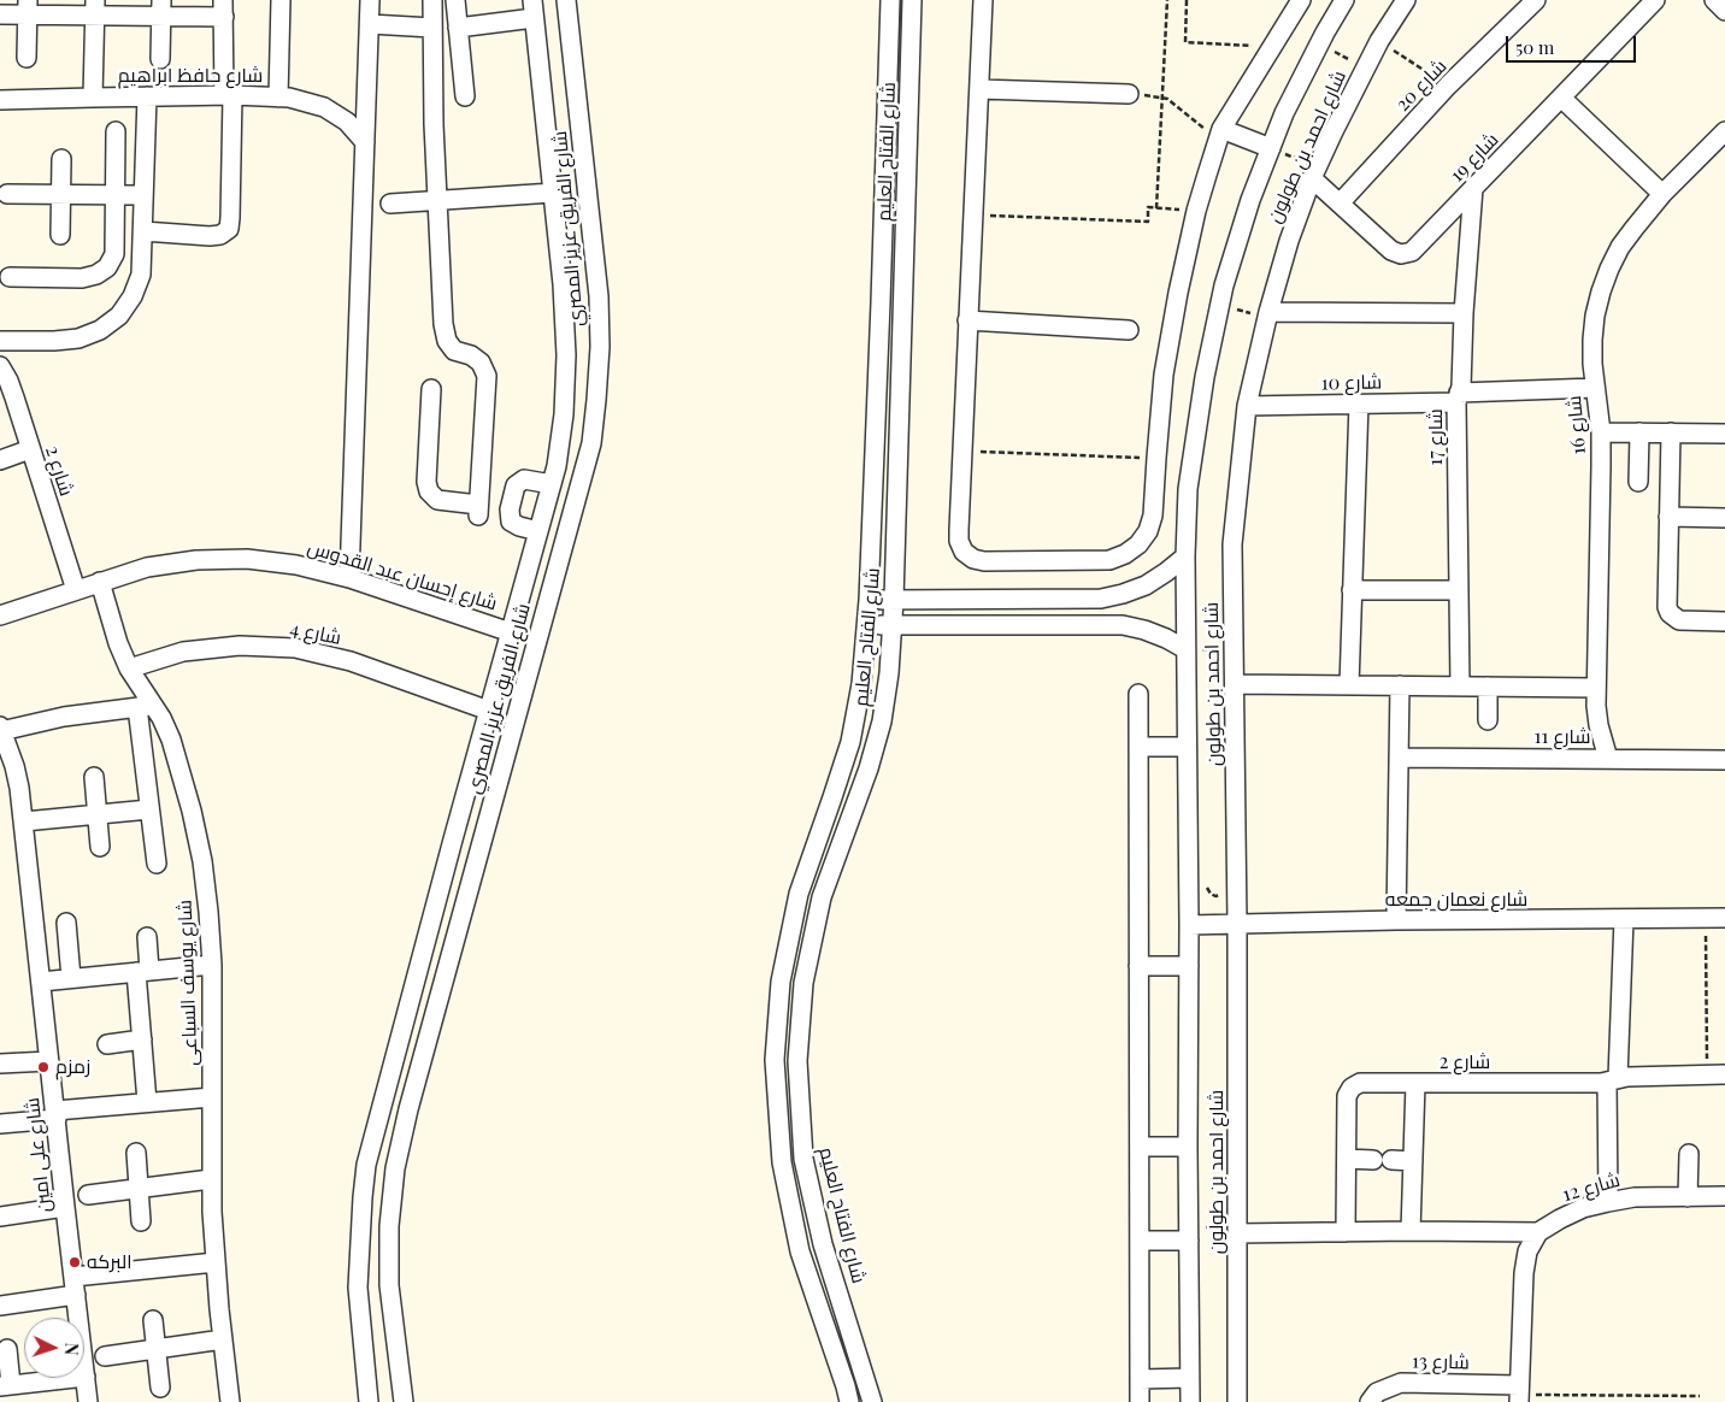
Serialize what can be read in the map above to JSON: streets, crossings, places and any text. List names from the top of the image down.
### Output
{
  "streets": {
    "street": [
      "شارع حافظ ابراهيم",
      "شارع 20",
      "شارع احمد بن طولون",
      "شارع الفتاح العليم",
      "شارع 19",
      "شارع الفريق عزيز المصري",
      "شارع 10",
      "شارع 16",
      "شارع 17",
      "شارع 2",
      "شارع إحسان عبد القدوس",
      "شارع 4",
      "شارع 11",
      "شارع نعمان جمعه",
      "شارع يوسف السباعى",
      "شارع على امين",
      "شارع 12",
      "شارع 13"
    ]
  },
  "crossings": [
    ["شارع 20", "شارع 19"],
    ["شارع احمد بن طولون", "شارع 19"],
    ["شارع احمد بن طولون", "شارع 10"],
    ["شارع احمد بن طولون", "شارع نعمان جمعه"],
    ["شارع 19", "شارع 17"],
    ["شارع الفريق عزيز المصري", "شارع إحسان عبد القدوس"],
    ["شارع الفريق عزيز المصري", "شارع 4"],
    ["شارع 10", "شارع 16"],
    ["شارع 10", "شارع 17"],
    ["شارع 16", "شارع 11"],
    ["شارع 2", "شارع إحسان عبد القدوس"],
    ["شارع إحسان عبد القدوس", "شارع يوسف السباعى"],
    ["شارع 4", "شارع يوسف السباعى"]
  ],
  "places": ["زمزم", "البركه"],
  "scale_bar": "50 m",
  "north": "right"
}
